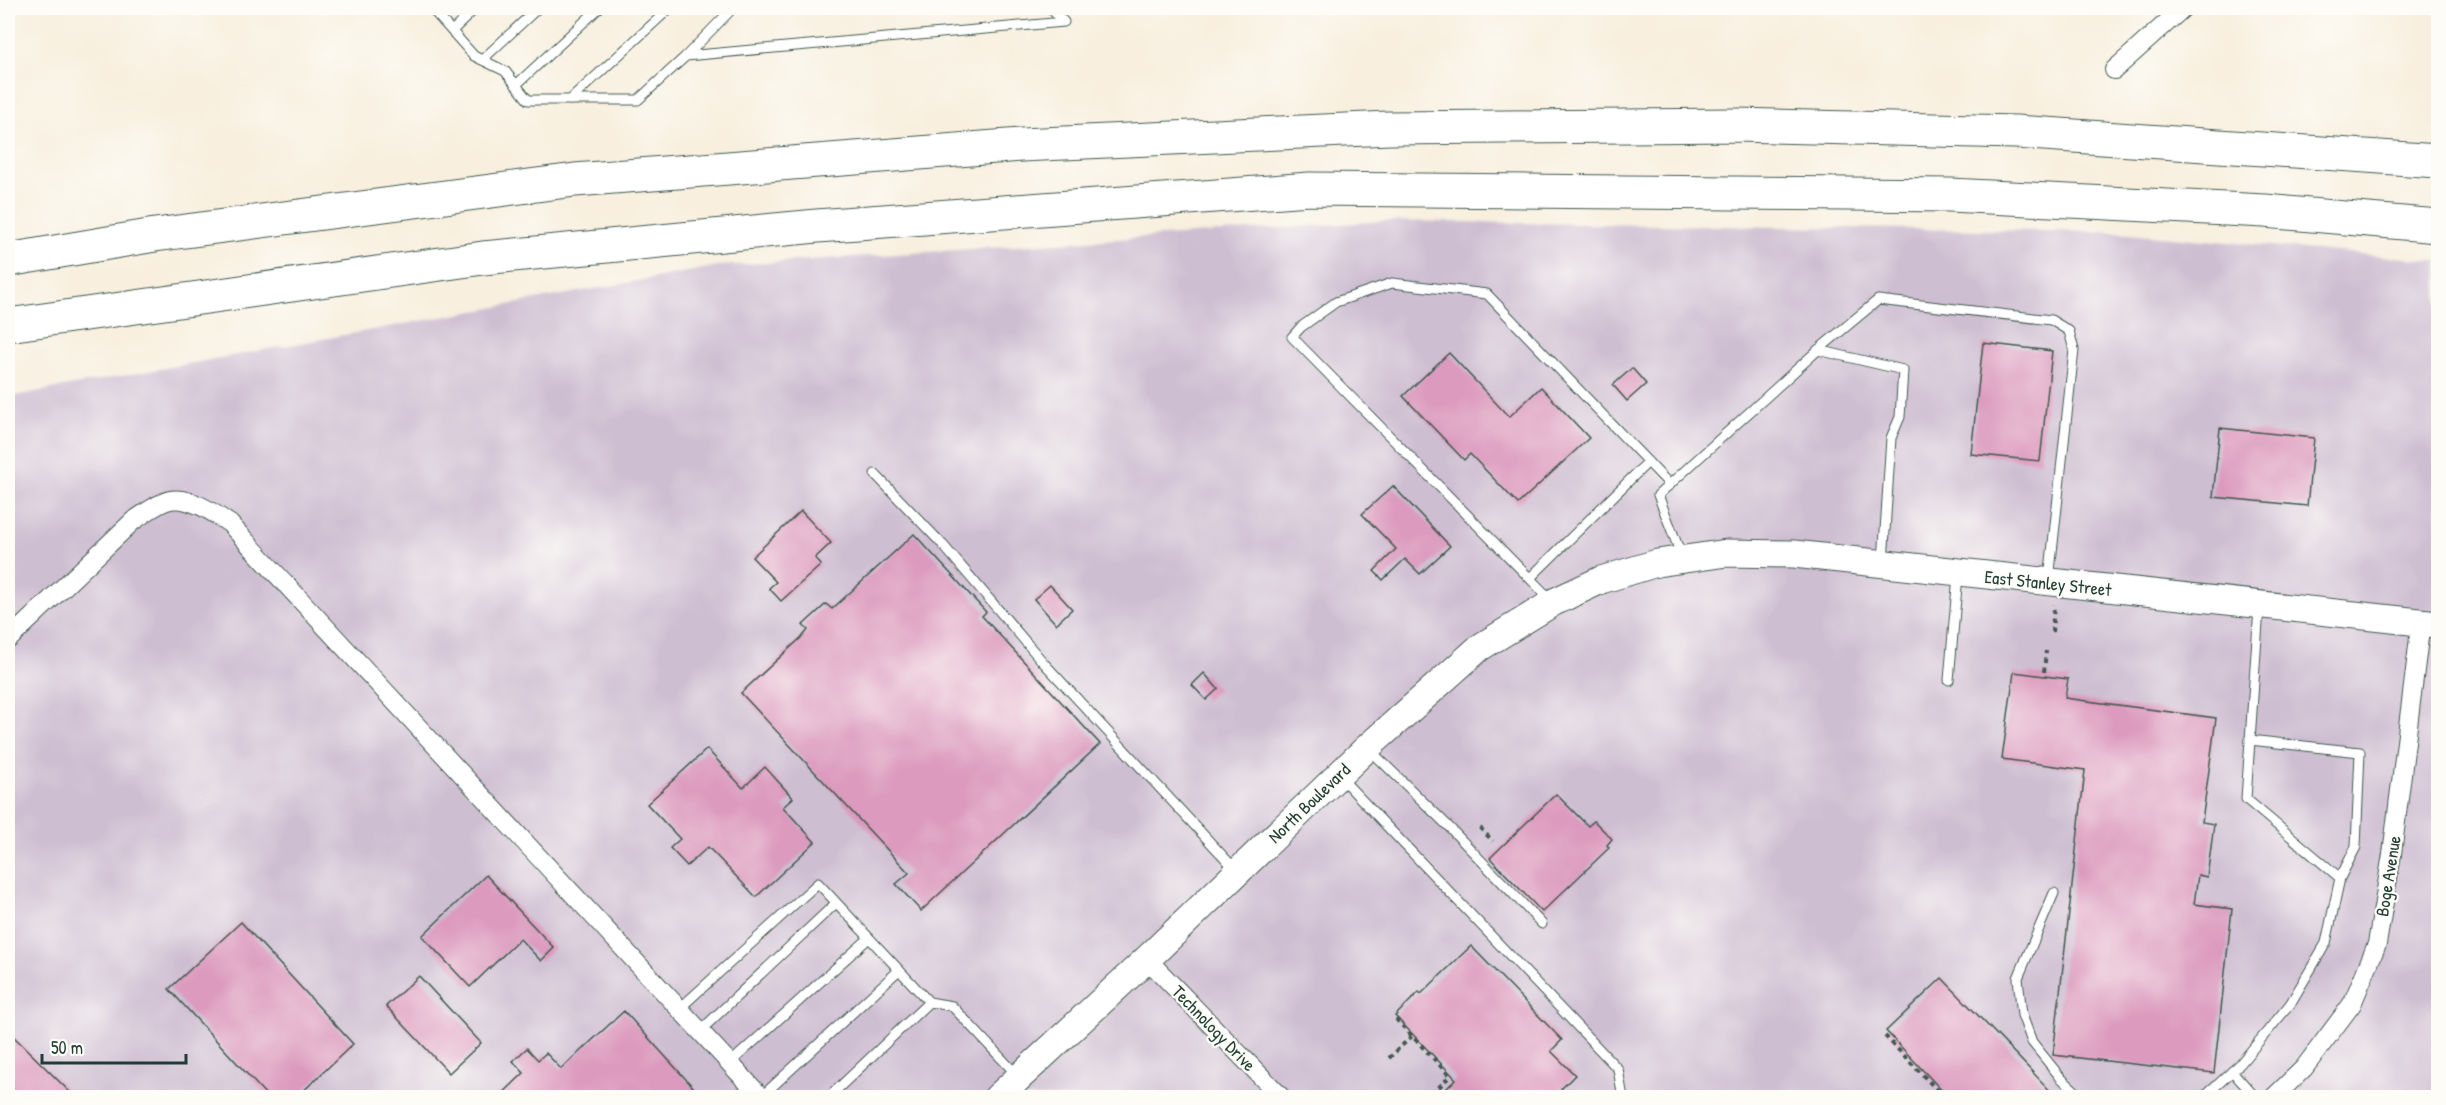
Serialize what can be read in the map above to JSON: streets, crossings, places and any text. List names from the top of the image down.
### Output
{
  "streets": {
    "street": [
      "East Stanley Street",
      "North Boulevard",
      "Boge Avenue",
      "Technology Drive"
    ]
  },
  "crossings": [
    ["East Stanley Street", "North Boulevard"],
    ["East Stanley Street", "Boge Avenue"],
    ["North Boulevard", "Technology Drive"]
  ],
  "scale_bar": "50 m"
}
